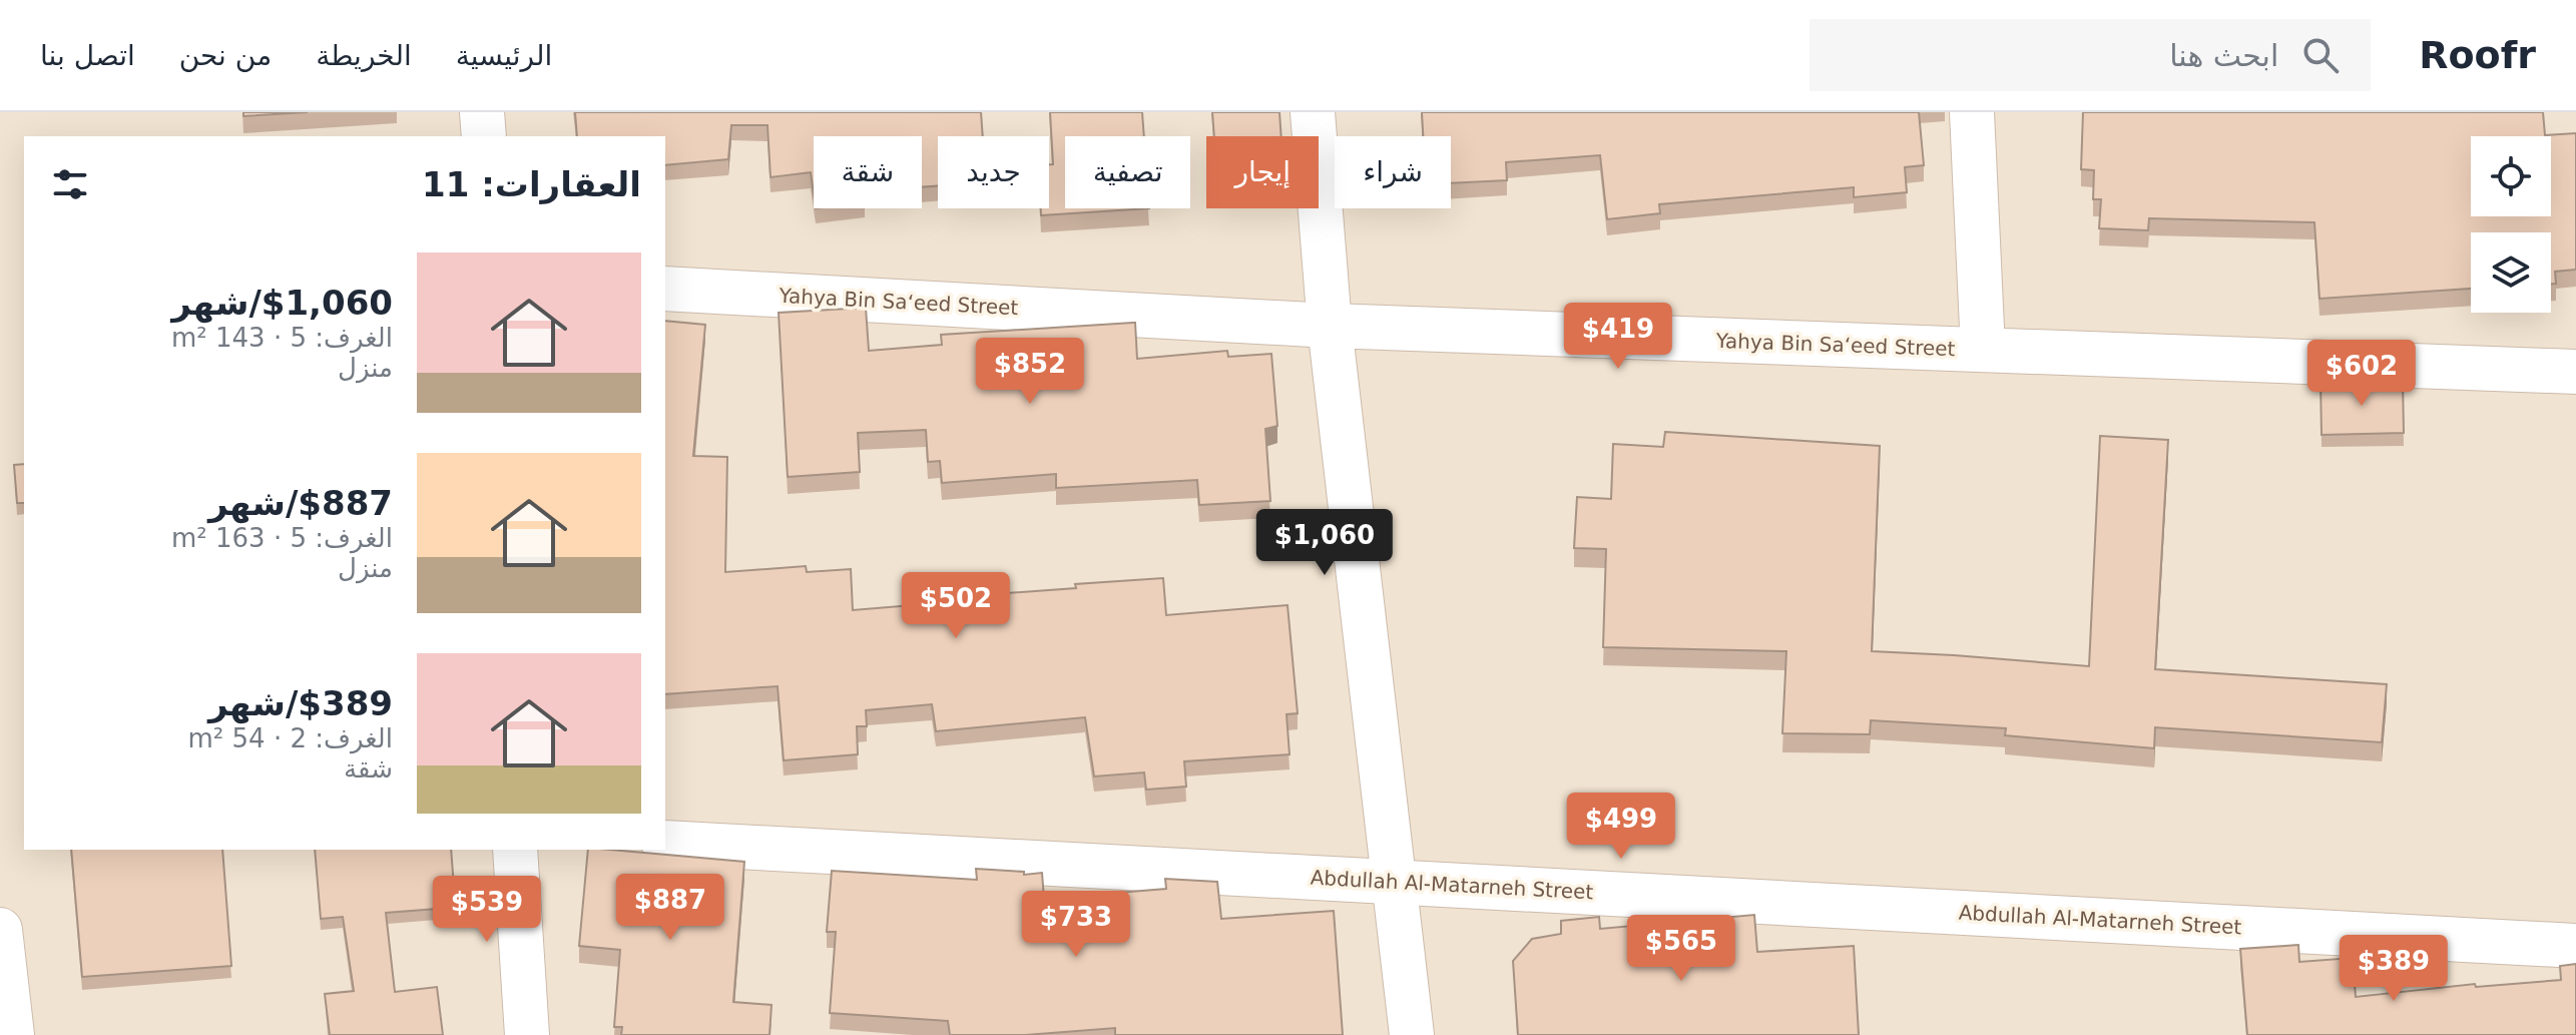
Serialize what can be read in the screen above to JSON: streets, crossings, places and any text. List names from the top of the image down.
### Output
{
  "streets": {
    "street": ["Yahya Bin Sa‘eed Street", "Abdullah Al-Matarneh Street"]
  },
  "page": {
    "header": "Roofr",
    "search": "ابحث هنا",
    "nav": [
      "الرئيسية",
      "الخريطة",
      "من نحن",
      "اتصل بنا"
    ],
    "chip": [
      "شراء",
      "إيجار",
      "تصفية",
      "جديد",
      "شقة"
    ],
    "heading": "العقارات: 11",
    "list": [
      {
        "name": "$1,060/شهر",
        "note": "الغرف: 5 · 143 m² · منزل"
      },
      {
        "name": "$887/شهر",
        "note": "الغرف: 5 · 163 m² · منزل"
      },
      {
        "name": "$389/شهر",
        "note": "الغرف: 2 · 54 m² · شقة"
      }
    ],
    "price": [
      "$419",
      "$852",
      "$602",
      "$1,060",
      "$502",
      "$499",
      "$887",
      "$539",
      "$733",
      "$565",
      "$389"
    ]
  }
}
